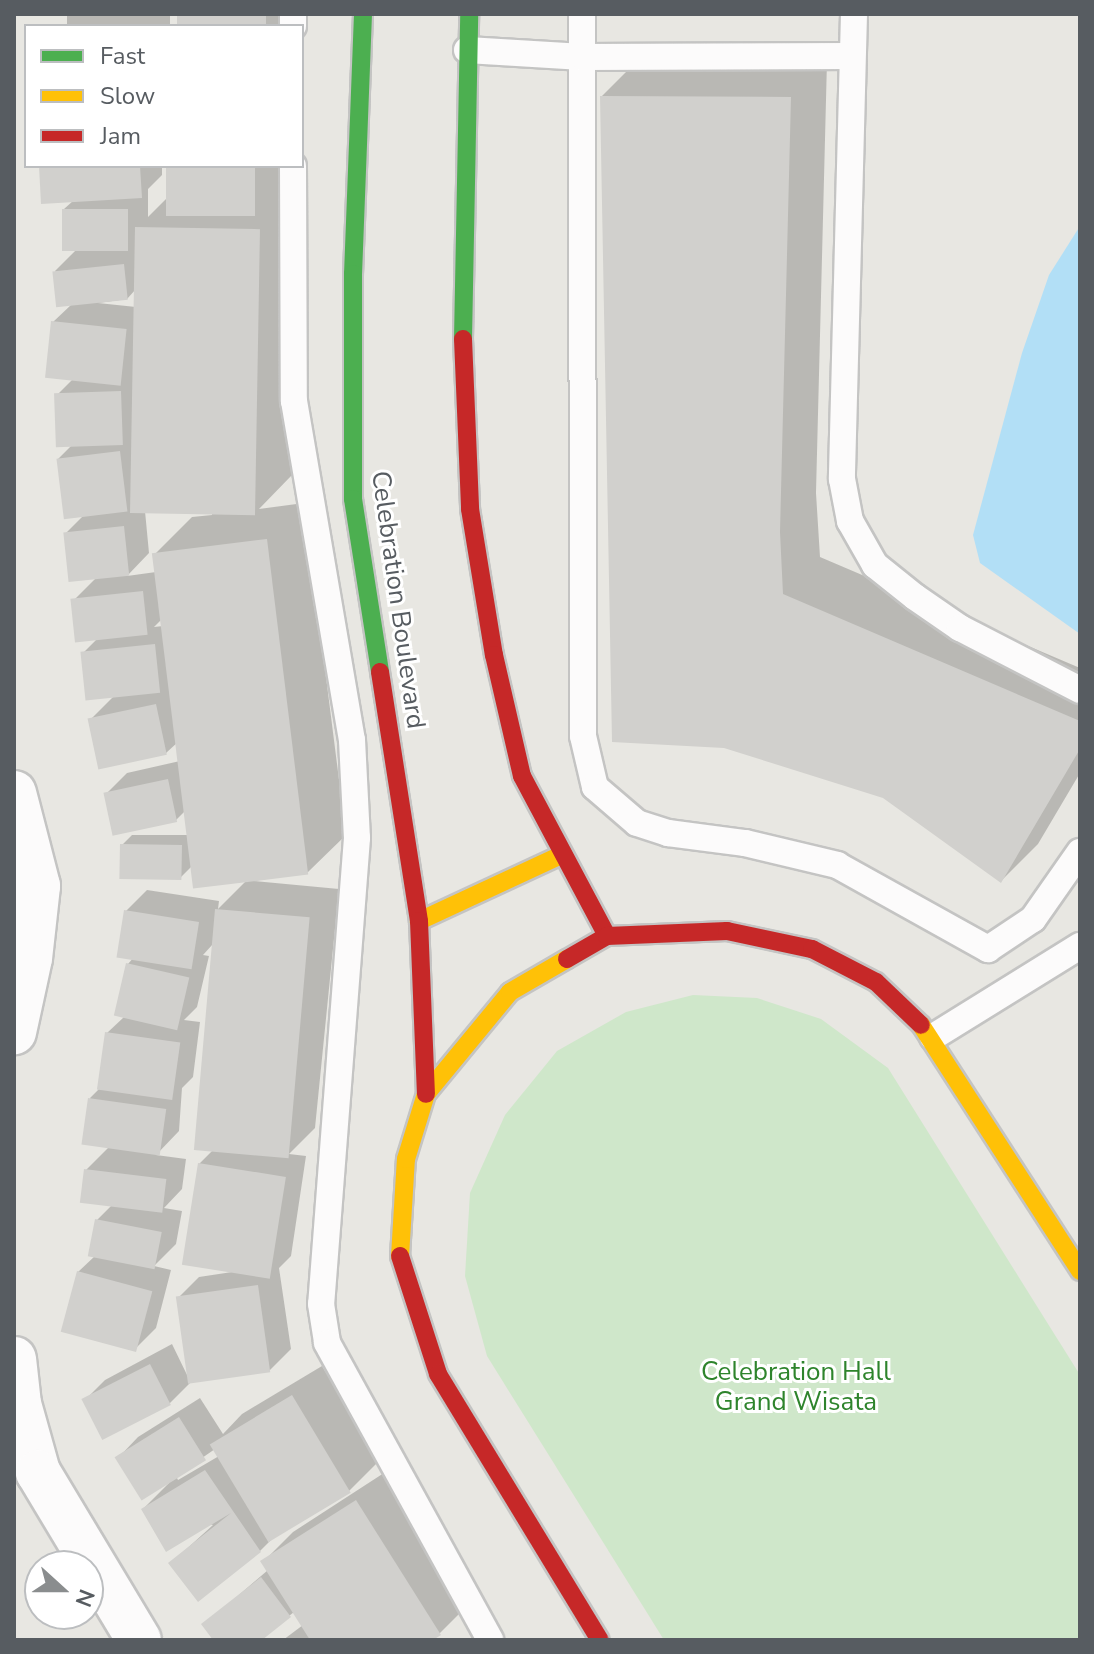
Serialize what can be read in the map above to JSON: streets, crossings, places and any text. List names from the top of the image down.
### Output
{
  "streets": {
    "street": ["Celebration Boulevard"]
  },
  "parks": ["Celebration Hall Grand Wisata"],
  "legend": ["Fast", "Slow", "Jam"],
  "north": "right"
}
